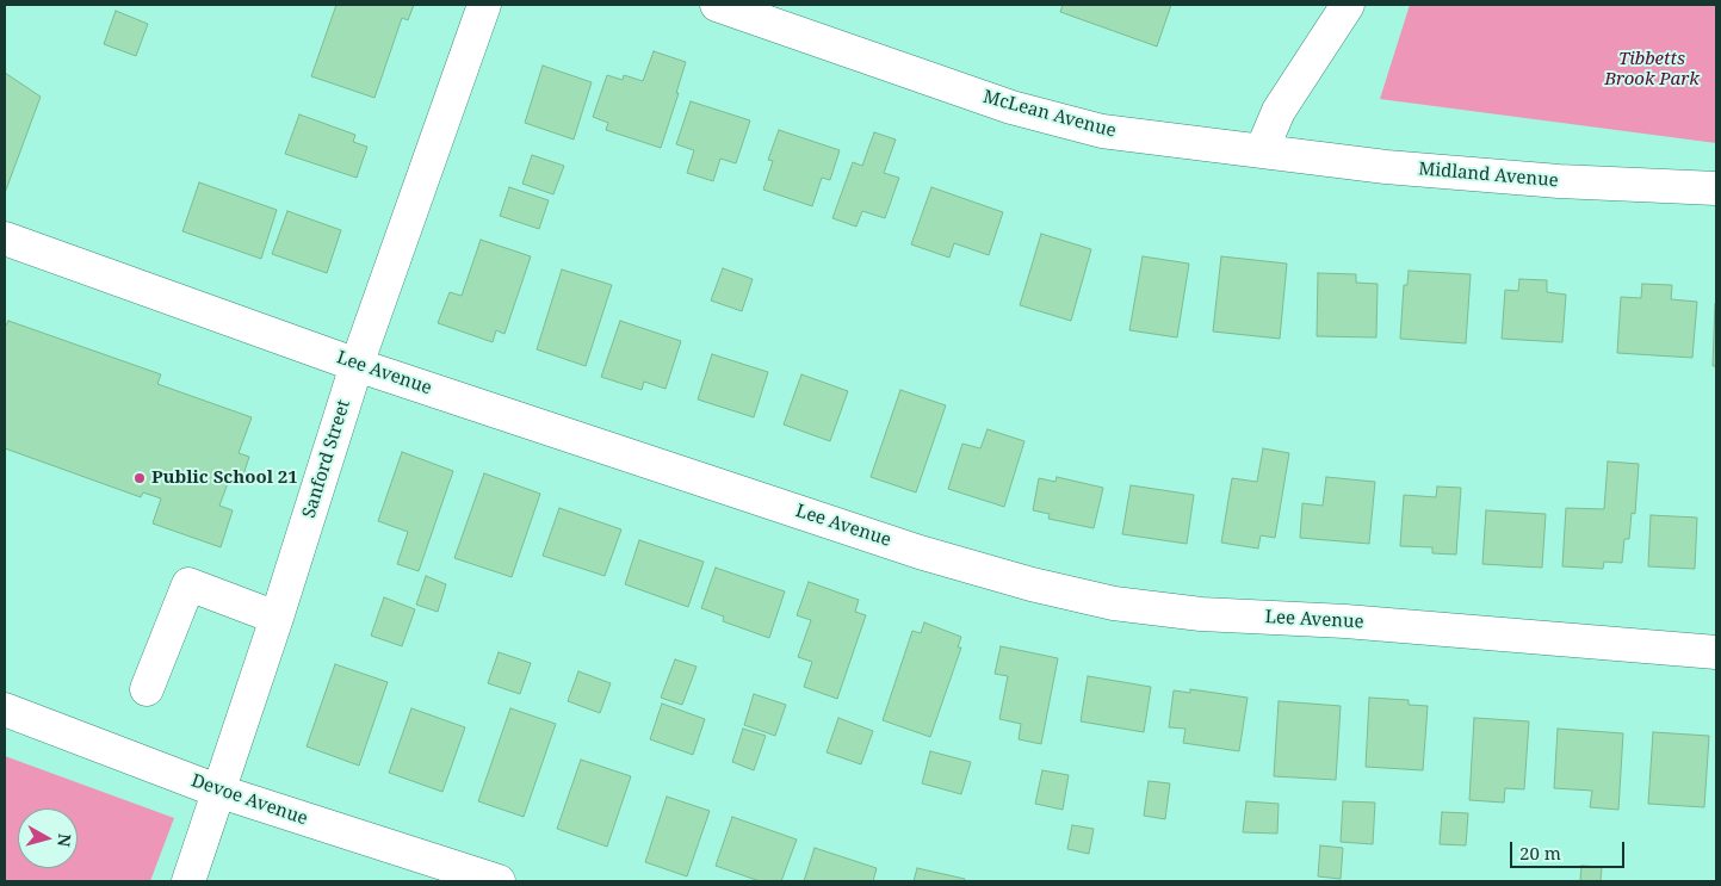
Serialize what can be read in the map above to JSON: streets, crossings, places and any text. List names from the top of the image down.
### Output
{
  "streets": {
    "street": [
      "McLean Avenue",
      "Midland Avenue",
      "Lee Avenue",
      "Sanford Street",
      "Devoe Avenue"
    ]
  },
  "crossings": [
    ["McLean Avenue", "Midland Avenue"],
    ["Lee Avenue", "Sanford Street"],
    ["Sanford Street", "Devoe Avenue"]
  ],
  "parks": ["Tibbetts Brook Park"],
  "places": ["Public School 21"],
  "scale_bar": "20 m",
  "north": "right"
}
